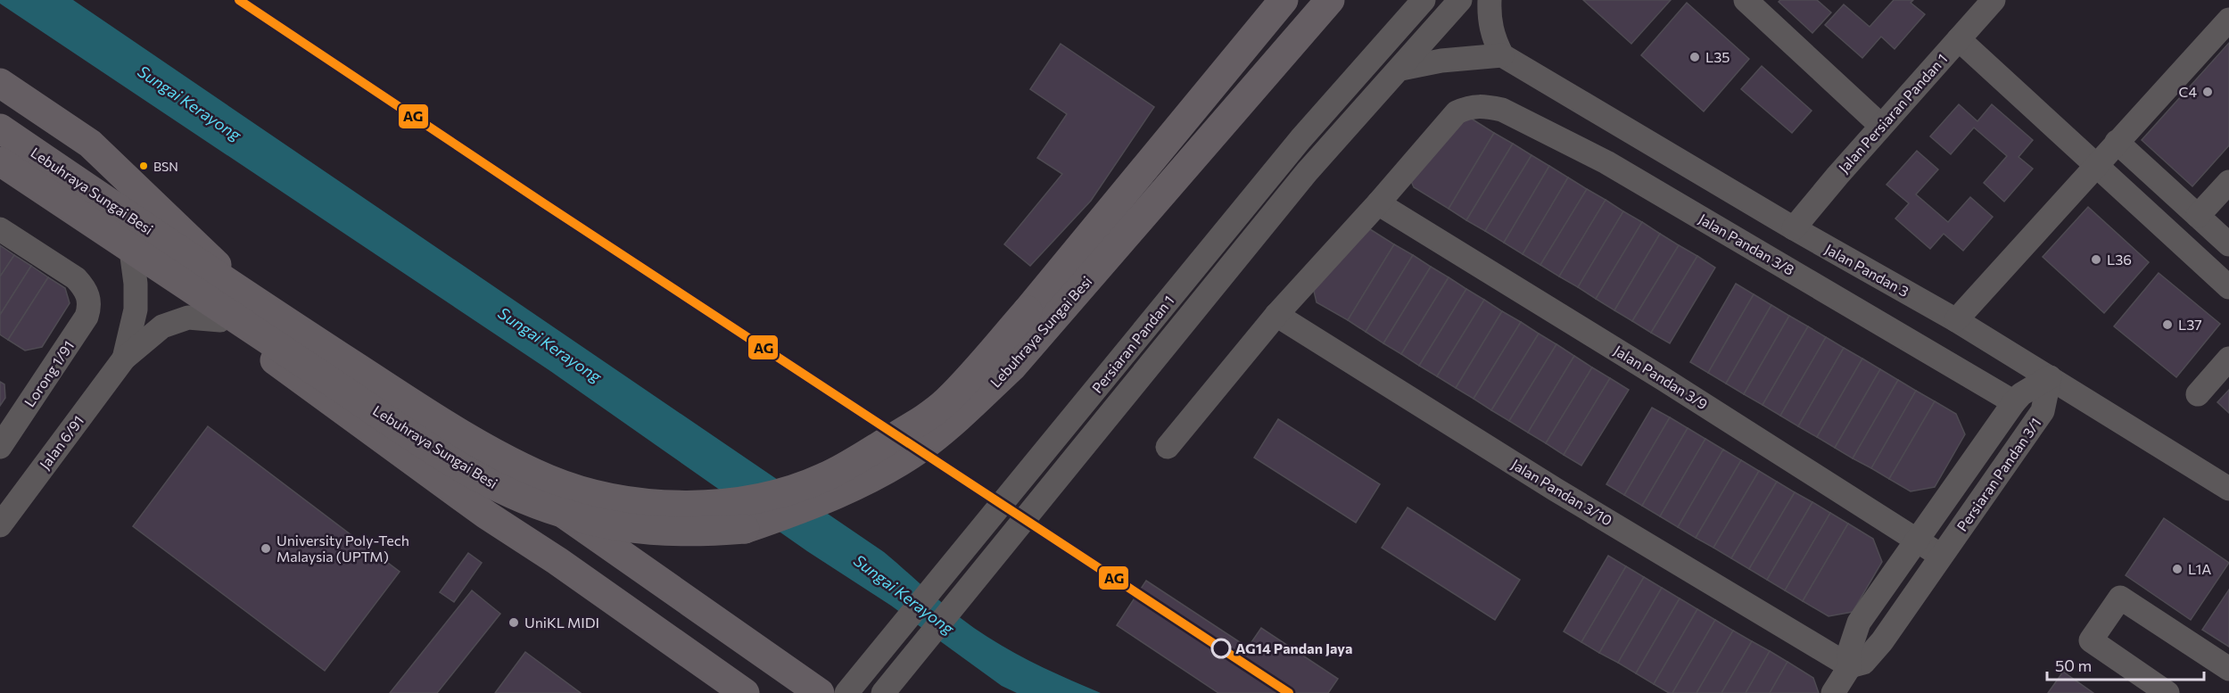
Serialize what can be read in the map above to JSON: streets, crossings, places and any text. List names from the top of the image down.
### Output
{
  "streets": {
    "highway": ["Lebuhraya Sungai Besi"],
    "street": [
      "Jalan Persiaran Pandan 1",
      "Jalan Pandan 3/8",
      "Jalan Pandan 3",
      "Persiaran Pandan 1",
      "Lorong 1/91",
      "Jalan Pandan 3/9",
      "Jalan 6/91",
      "Persiaran Pandan 3/1",
      "Jalan Pandan 3/10"
    ]
  },
  "crossings": [
    ["Jalan Persiaran Pandan 1", "Jalan Pandan 3"],
    ["Jalan Pandan 3/8", "Jalan Pandan 3/9"],
    ["Jalan Pandan 3/8", "Persiaran Pandan 3/1"],
    ["Jalan Pandan 3", "Persiaran Pandan 3/1"],
    ["Jalan Pandan 3/9", "Persiaran Pandan 3/1"],
    ["Persiaran Pandan 3/1", "Jalan Pandan 3/10"]
  ],
  "water": ["Sungai Kerayong"],
  "places": [
    "L35",
    "C4",
    "BSN",
    "L36",
    "L37",
    "University Poly-Tech Malaysia (UPTM)",
    "L1A",
    "UniKL MIDI",
    "AG14 Pandan Jaya"
  ],
  "lines": ["transit line AG"],
  "scale_bar": "50 m"
}
